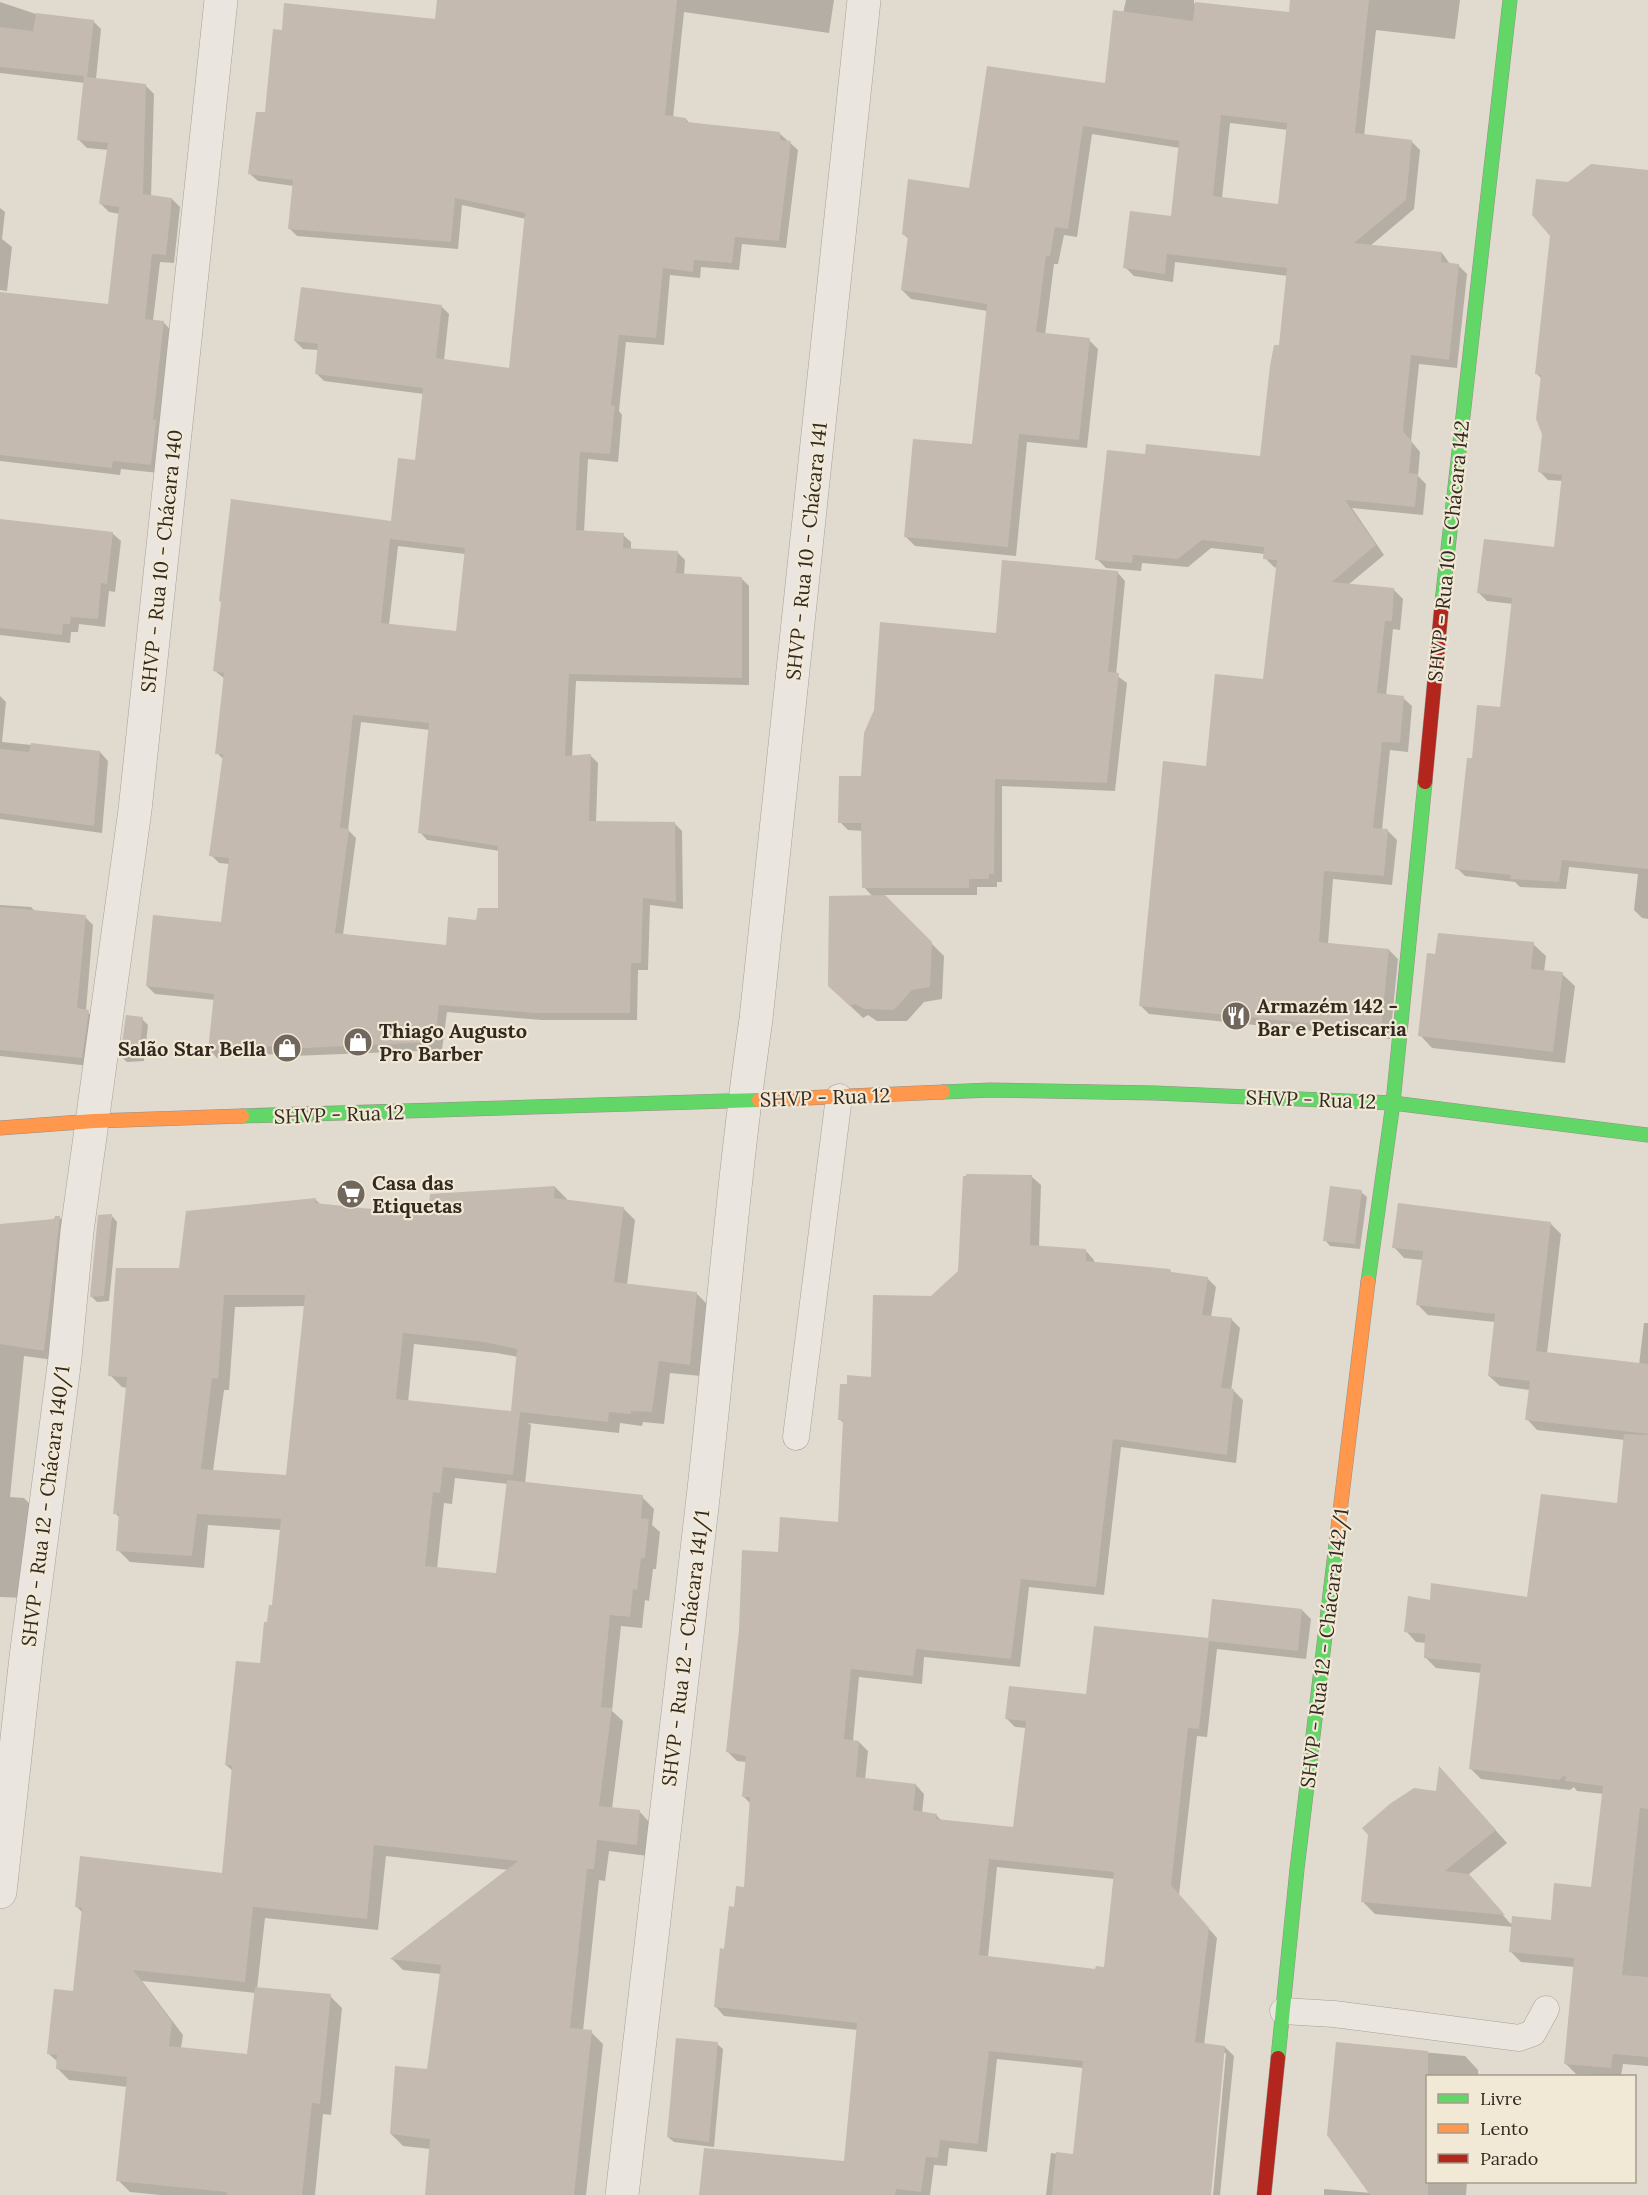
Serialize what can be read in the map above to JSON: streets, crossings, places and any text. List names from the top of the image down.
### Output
{
  "streets": {
    "street": [
      "SHVP - Rua 10 - Chácara 141",
      "SHVP - Rua 10 - Chácara 142",
      "SHVP - Rua 10 - Chácara 140",
      "SHVP - Rua 12",
      "SHVP - Rua 12 - Chácara 140/1",
      "SHVP - Rua 12 - Chácara 141/1",
      "SHVP - Rua 12 - Chácara 142/1"
    ]
  },
  "crossings": [
    ["SHVP - Rua 10 - Chácara 141", "SHVP - Rua 12"],
    ["SHVP - Rua 10 - Chácara 141", "SHVP - Rua 12 - Chácara 141/1"],
    ["SHVP - Rua 10 - Chácara 142", "SHVP - Rua 12"],
    ["SHVP - Rua 10 - Chácara 142", "SHVP - Rua 12 - Chácara 142/1"],
    ["SHVP - Rua 10 - Chácara 140", "SHVP - Rua 12"],
    ["SHVP - Rua 10 - Chácara 140", "SHVP - Rua 12 - Chácara 140/1"],
    ["SHVP - Rua 12", "SHVP - Rua 12 - Chácara 140/1"],
    ["SHVP - Rua 12", "SHVP - Rua 12 - Chácara 141/1"],
    ["SHVP - Rua 12", "SHVP - Rua 12 - Chácara 142/1"]
  ],
  "places": {
    "restaurant": ["Armazém 142 - Bar e Petiscaria"],
    "shop": ["Thiago Augusto Pro Barber", "Salão Star Bella"],
    "supermarket": ["Casa das Etiquetas"]
  },
  "legend": ["Livre", "Lento", "Parado"]
}
